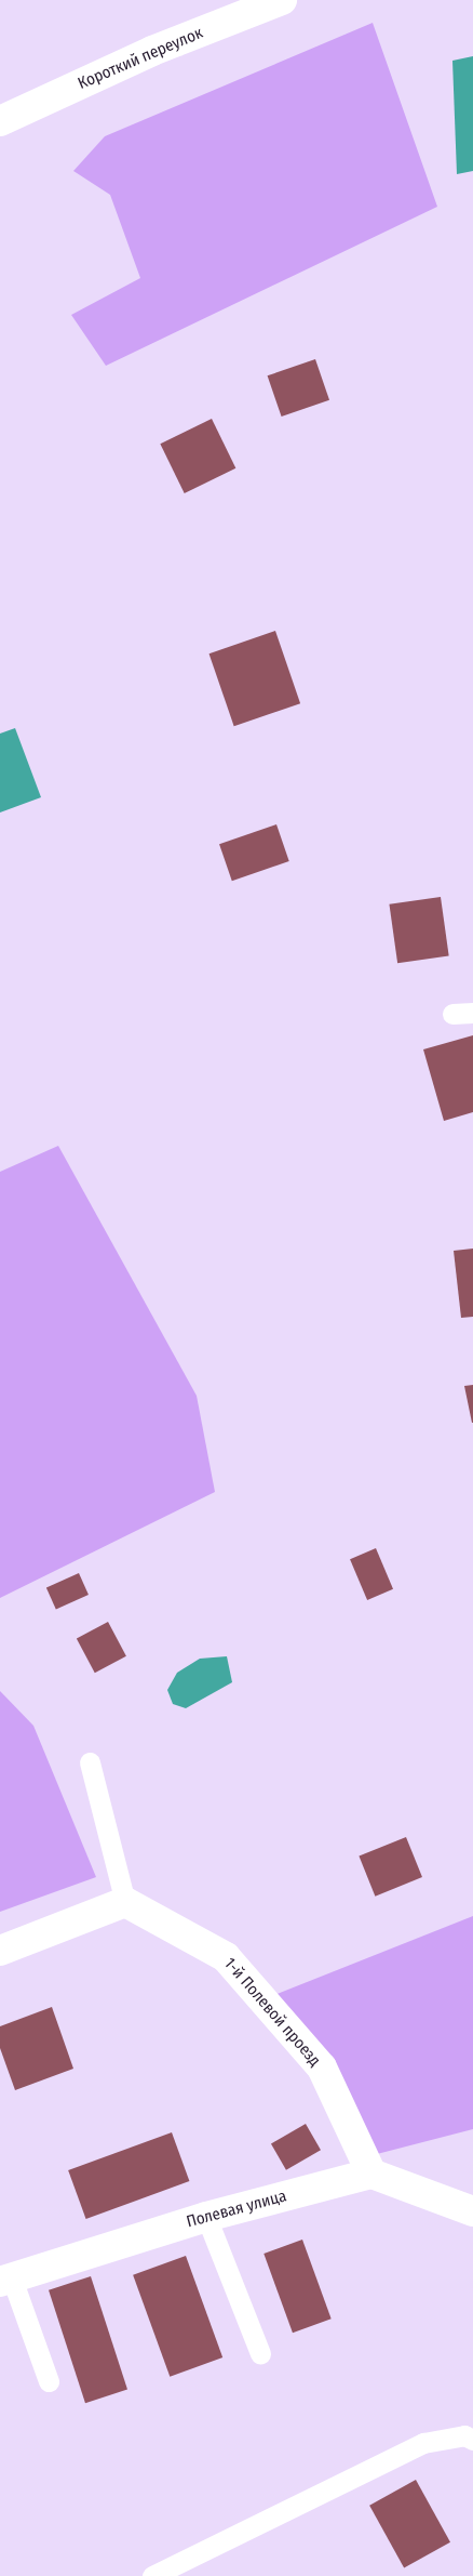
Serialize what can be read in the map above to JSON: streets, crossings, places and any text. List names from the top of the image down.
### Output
{
  "streets": {
    "street": ["Короткий переулок", "1-й Полевой проезд", "Полевая улица"]
  },
  "crossings": [
    ["1-й Полевой проезд", "Полевая улица"]
  ]
}
